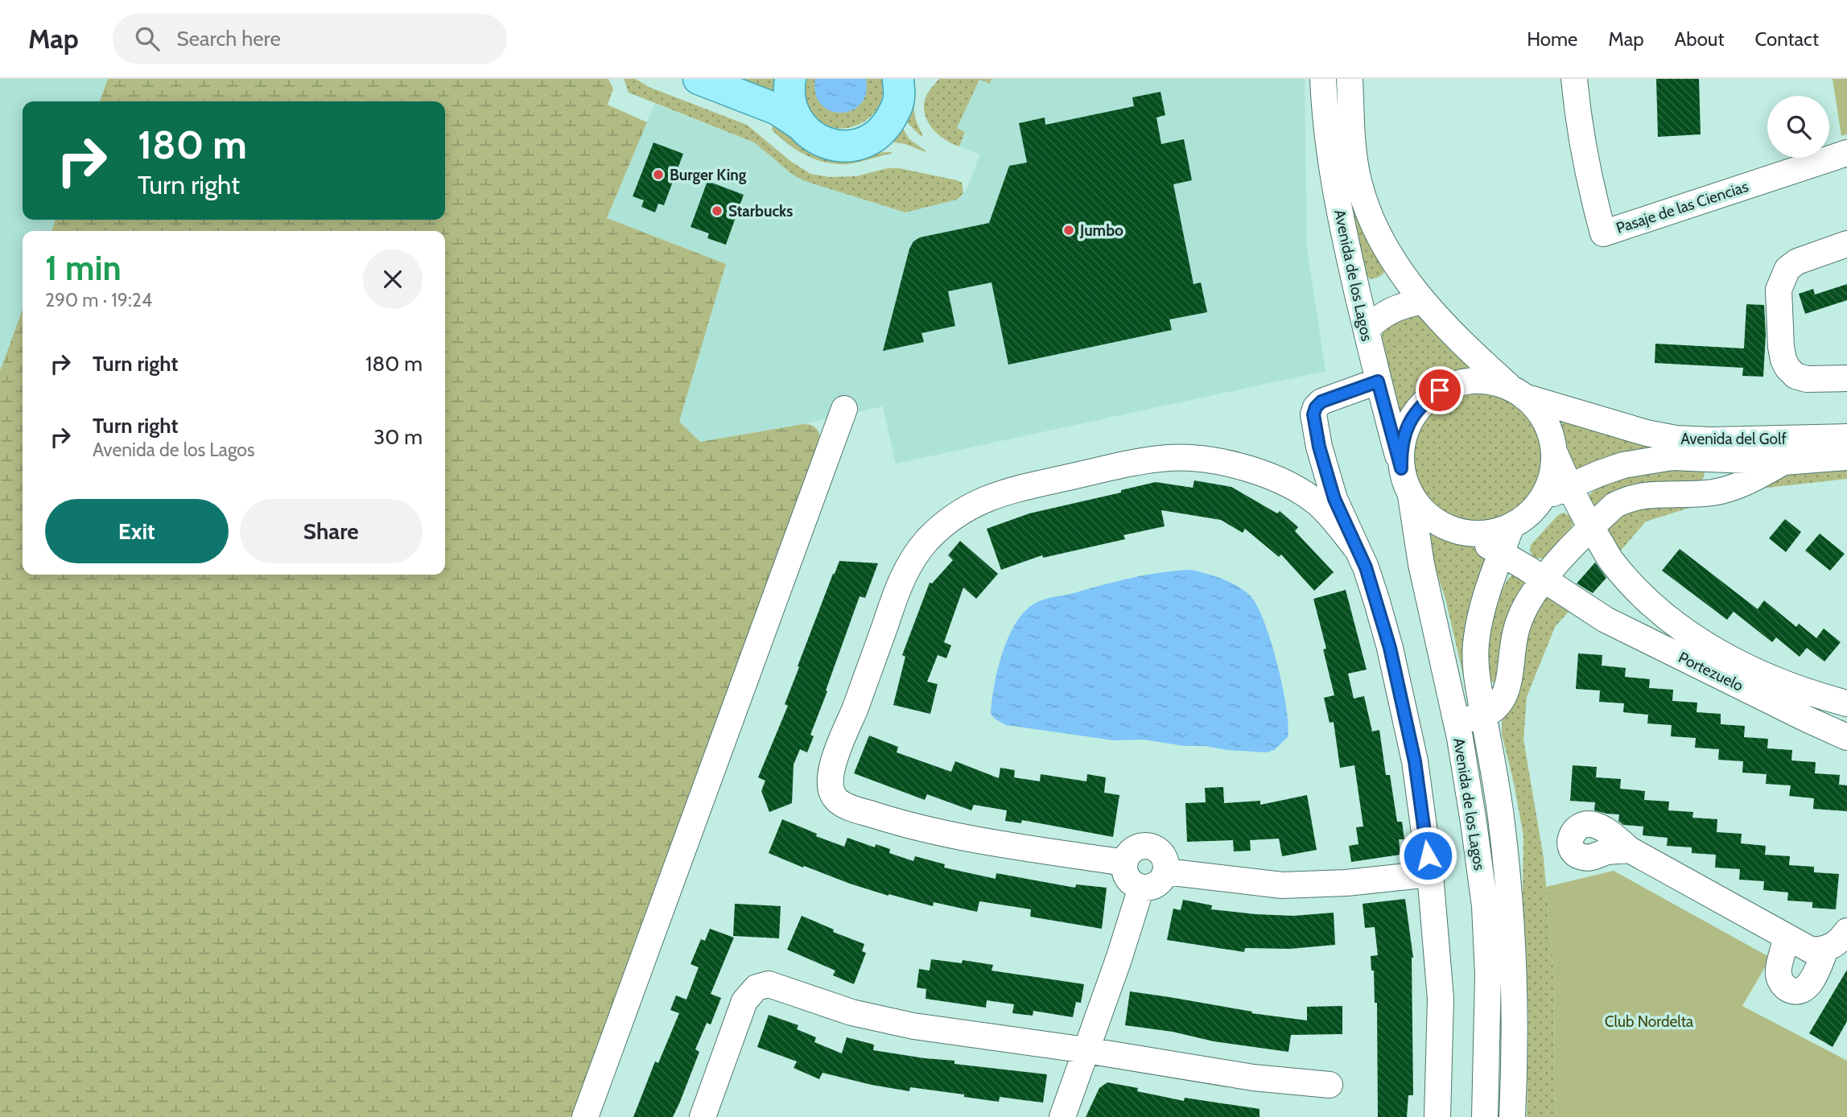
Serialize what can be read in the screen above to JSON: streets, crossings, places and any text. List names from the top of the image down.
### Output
{
  "streets": {
    "street": [
      "Pasaje de las Ciencias",
      "Avenida de los Lagos",
      "Avenida del Golf",
      "Portezuelo"
    ]
  },
  "crossings": [
    ["Avenida de los Lagos", "Avenida del Golf"],
    ["Avenida de los Lagos", "Portezuelo"],
    ["Avenida del Golf", "Portezuelo"]
  ],
  "parks": ["Club Nordelta"],
  "places": ["Burger King", "Starbucks", "Jumbo"],
  "page": {
    "header": "Map",
    "search": "Search here",
    "nav": [
      "Home",
      "Map",
      "About",
      "Contact"
    ],
    "turn": ["180 m", "Turn right"],
    "heading": ["1 min", "290 m · 19:24"],
    "list": [
      {
        "name": "Turn right",
        "value": "180 m"
      },
      {
        "name": "Turn right",
        "note": "Avenida de los Lagos",
        "value": "30 m"
      }
    ],
    "buttons": ["Exit", "Share"]
  }
}
